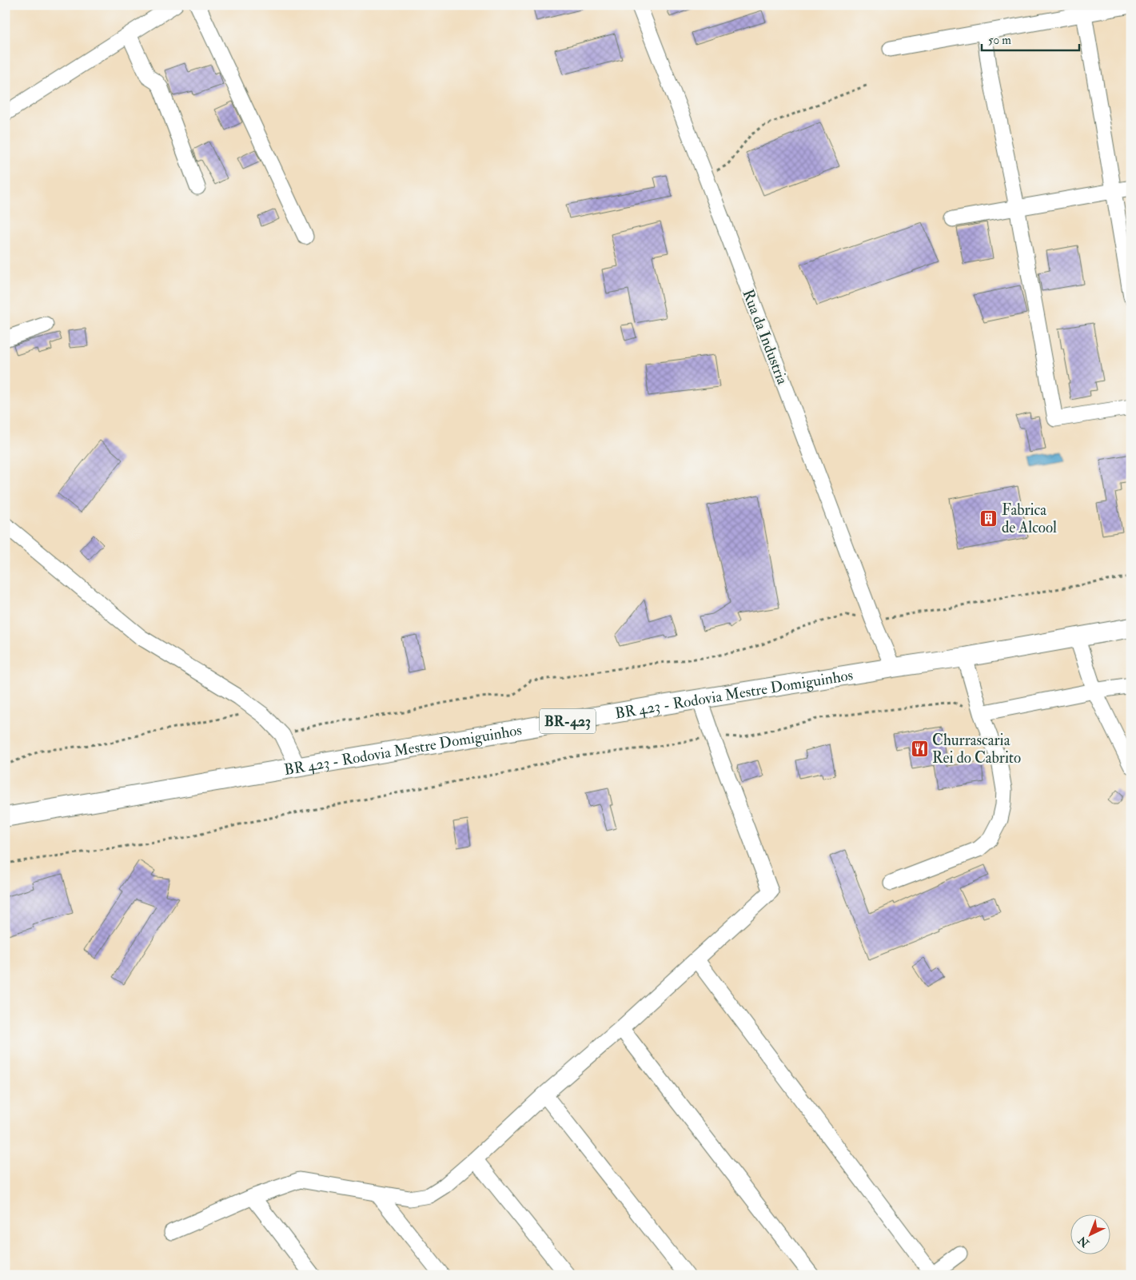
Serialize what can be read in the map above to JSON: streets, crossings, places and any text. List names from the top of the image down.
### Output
{
  "streets": {
    "main road": ["BR 423 - Rodovia Mestre Domiguinhos", "BR-423"],
    "street": ["Rua da Industria"]
  },
  "crossings": [
    ["Rua da Industria", "BR 423 - Rodovia Mestre Domiguinhos"]
  ],
  "places": {
    "building": ["Fabrica de Alcool"],
    "restaurant": ["Churrascaria Rei do Cabrito"]
  },
  "scale_bar": "50 m",
  "north": "bottom left"
}
